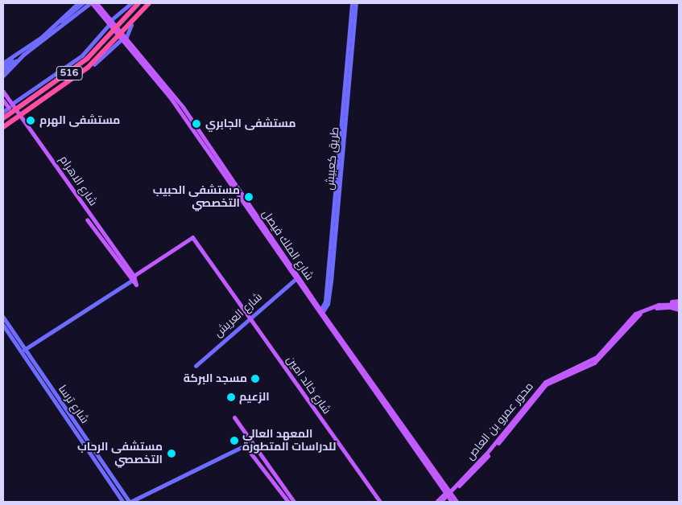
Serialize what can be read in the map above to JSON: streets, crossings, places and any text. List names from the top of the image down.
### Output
{
  "streets": {
    "highway": ["516"],
    "main road": [
      "طريق كعبيش",
      "شارع الاهرام",
      "شارع الملك فيصل",
      "شارع العريش",
      "شارع خالد امين",
      "شارع ترسا",
      "محور عمرو بن العاص"
    ]
  },
  "crossings": [
    ["طريق كعبيش", "شارع الملك فيصل"],
    ["شارع الاهرام", "شارع خالد امين"],
    ["شارع الملك فيصل", "شارع العريش"],
    ["شارع العريش", "شارع خالد امين"]
  ],
  "places": [
    "مستشفى الهرم",
    "مستشفى الجابري",
    "مستشفى الحبيب التخصصي",
    "مسجد البركة",
    "الزعيم",
    "المعهد العالي للدراسات المتطورة",
    "مستشفى الرحاب التخصصي"
  ]
}
